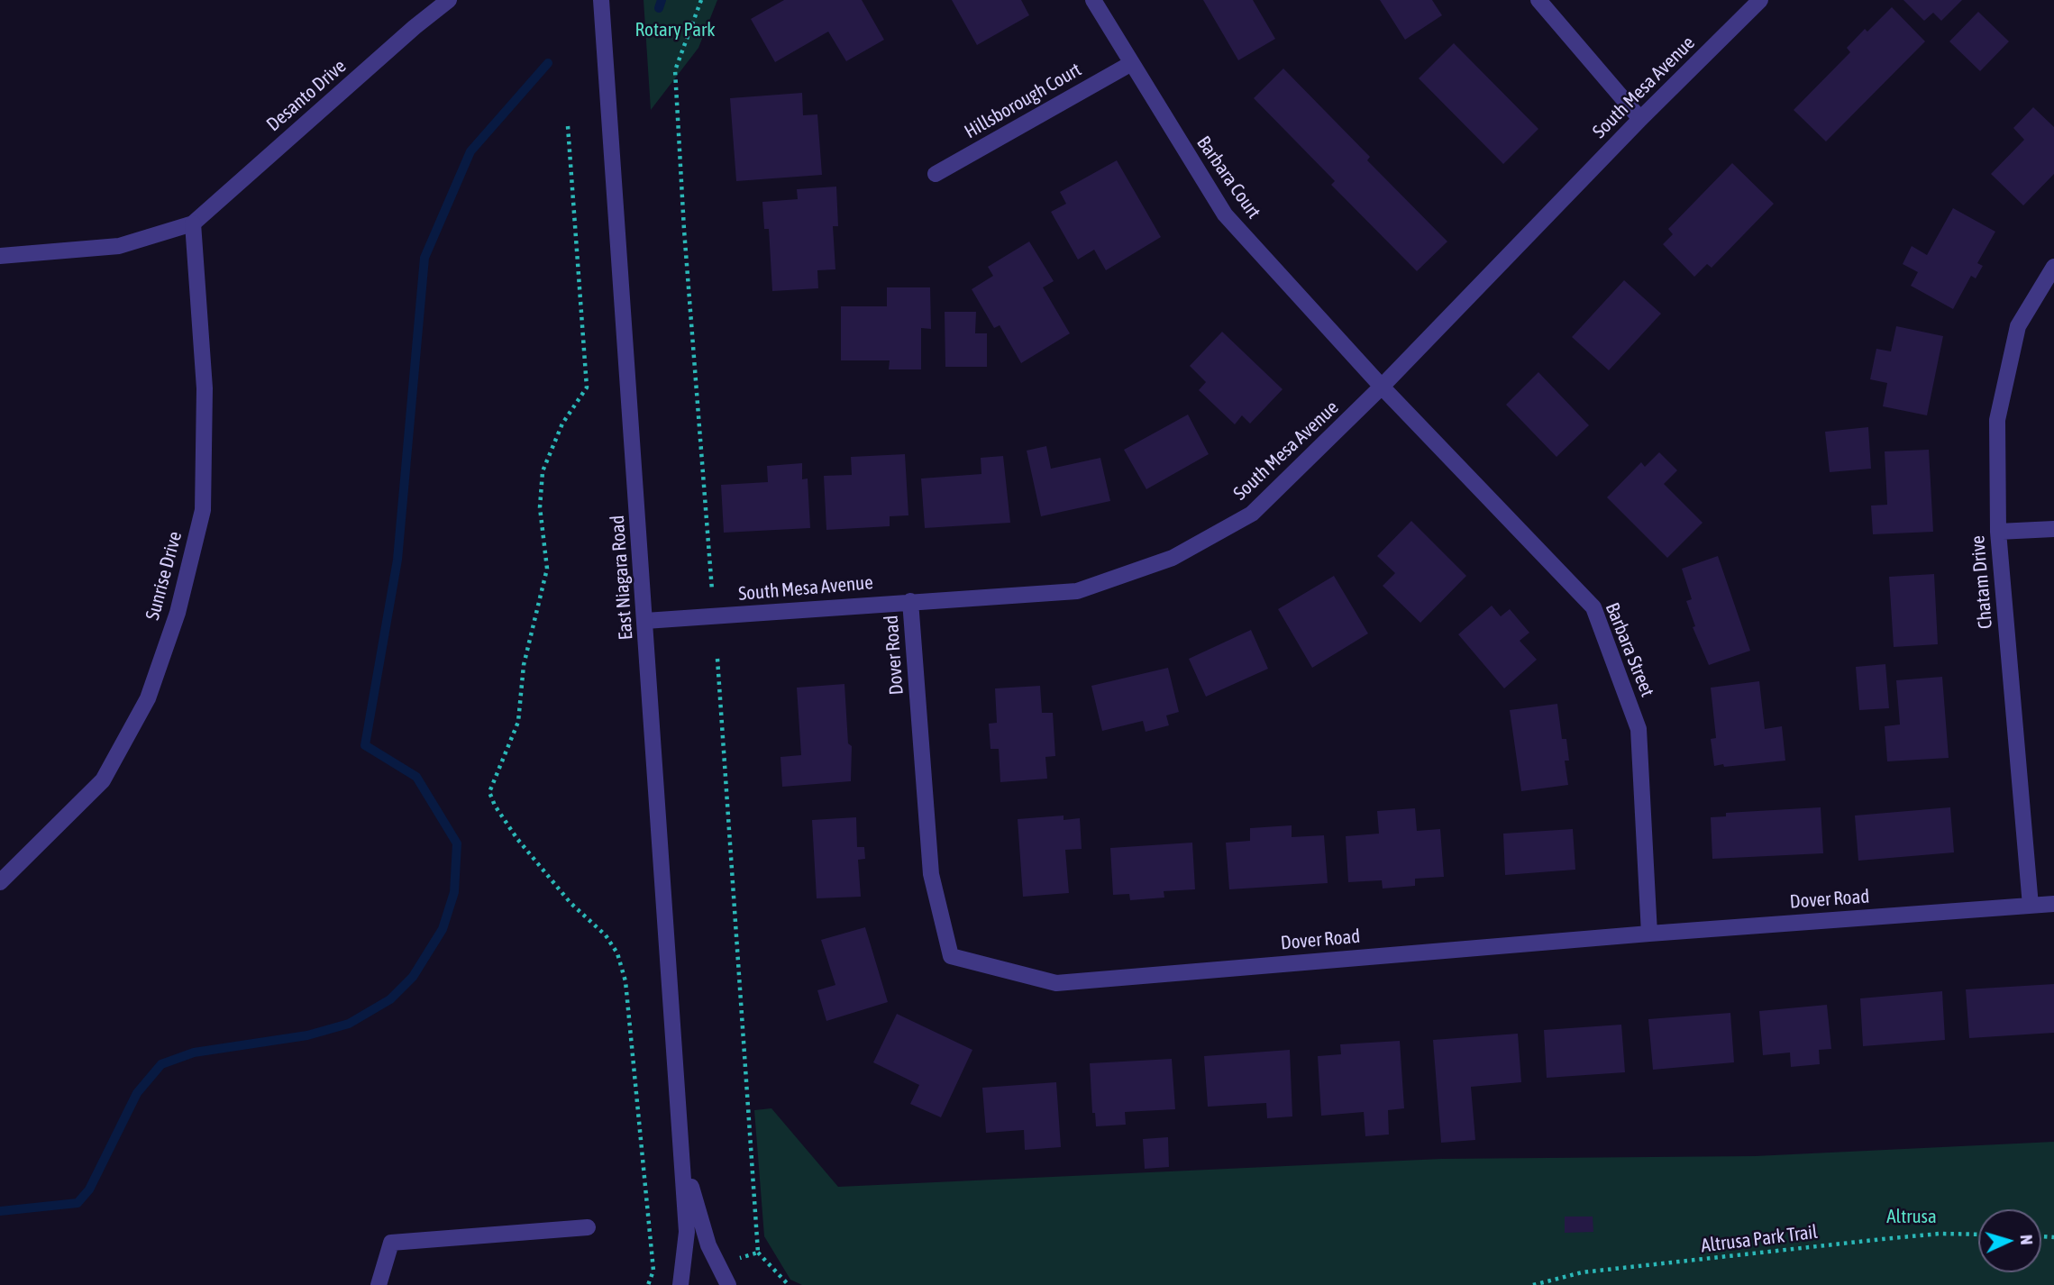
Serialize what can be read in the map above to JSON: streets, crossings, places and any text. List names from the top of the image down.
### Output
{
  "streets": {
    "street": [
      "South Mesa Avenue",
      "Desanto Drive",
      "Hillsborough Court",
      "Barbara Court",
      "Sunrise Drive",
      "East Niagara Road",
      "Chatam Drive",
      "Barbara Street",
      "Dover Road"
    ],
    "path": ["Altrusa Park Trail"]
  },
  "crossings": [
    ["South Mesa Avenue", "Barbara Court"],
    ["South Mesa Avenue", "East Niagara Road"],
    ["South Mesa Avenue", "Barbara Street"],
    ["South Mesa Avenue", "Dover Road"],
    ["Desanto Drive", "Sunrise Drive"],
    ["Hillsborough Court", "Barbara Court"],
    ["Barbara Court", "Barbara Street"],
    ["Chatam Drive", "Dover Road"],
    ["Barbara Street", "Dover Road"]
  ],
  "parks": ["Rotary Park", "Altrusa"],
  "north": "right"
}
